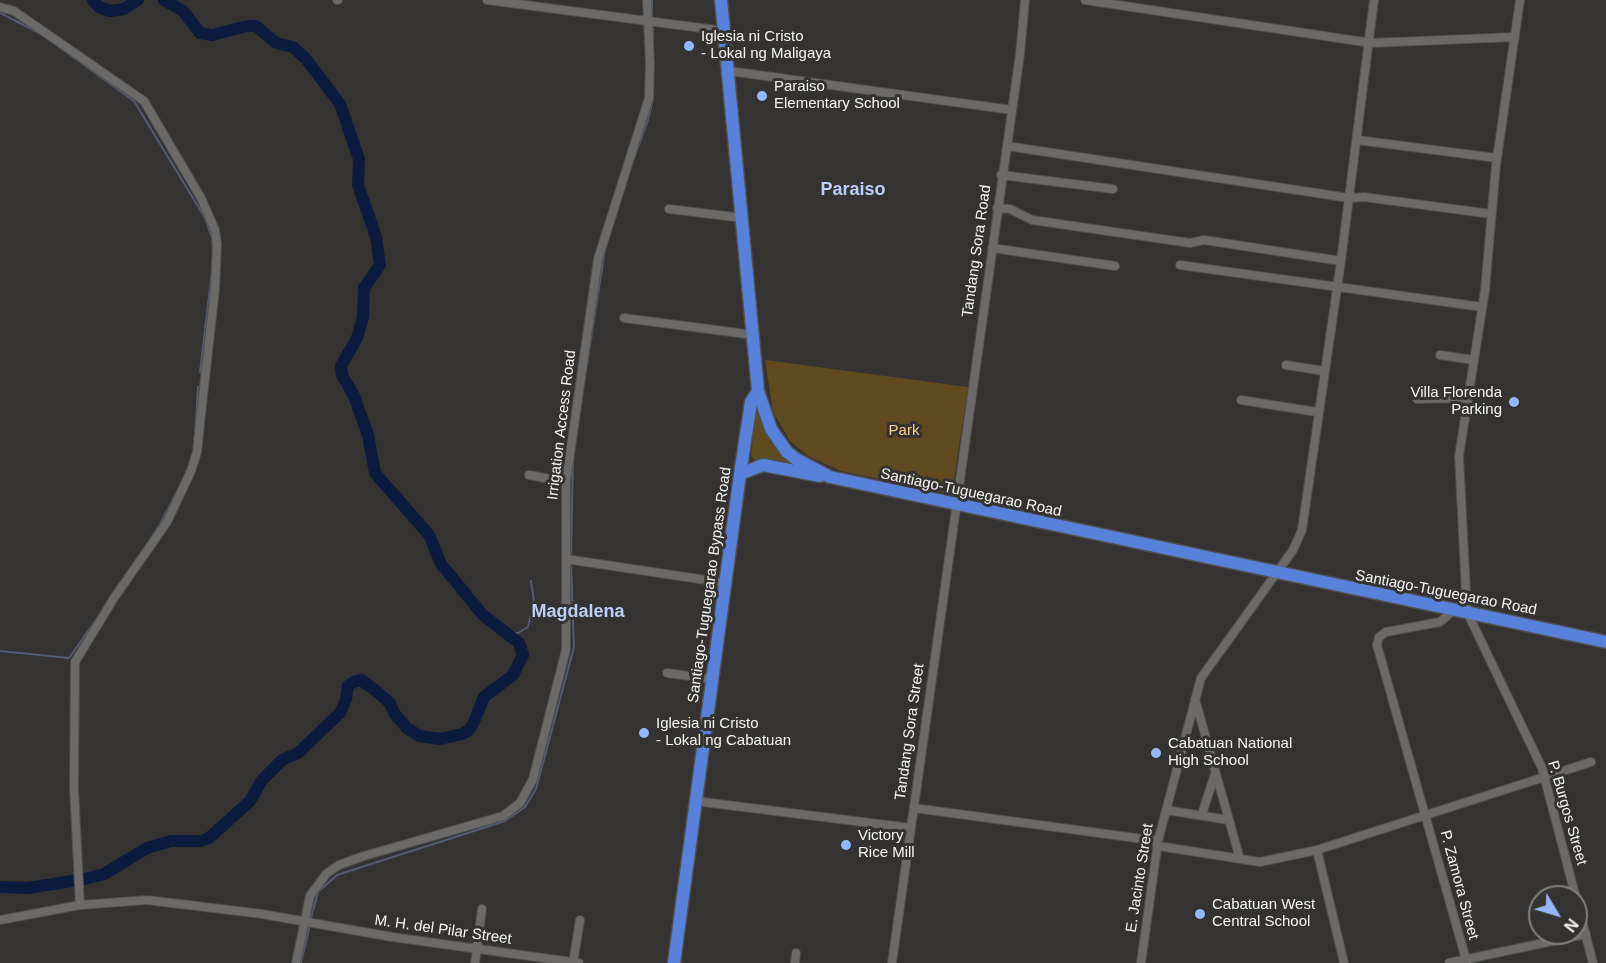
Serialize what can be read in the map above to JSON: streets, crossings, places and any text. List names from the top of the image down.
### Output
{
  "streets": {
    "highway": ["Santiago-Tuguegarao Road", "Santiago-Tuguegarao Bypass Road"],
    "street": [
      "Tandang Sora Road",
      "Irrigation Access Road",
      "Tandang Sora Street",
      "P. Burgos Street",
      "E. Jacinto Street",
      "P. Zamora Street",
      "M. H. del Pilar Street"
    ]
  },
  "crossings": [
    ["Tandang Sora Road", "Santiago-Tuguegarao Road"],
    ["Tandang Sora Road", "Tandang Sora Street"],
    ["Irrigation Access Road", "M. H. del Pilar Street"],
    ["Santiago-Tuguegarao Road", "Santiago-Tuguegarao Bypass Road"],
    ["Santiago-Tuguegarao Road", "Tandang Sora Street"],
    ["Santiago-Tuguegarao Road", "P. Burgos Street"],
    ["Santiago-Tuguegarao Road", "E. Jacinto Street"],
    ["Santiago-Tuguegarao Road", "P. Zamora Street"]
  ],
  "districts": ["Paraiso", "Magdalena"],
  "parks": ["Park"],
  "places": [
    "Iglesia ni Cristo - Lokal ng Maligaya",
    "Paraiso Elementary School",
    "Villa Florenda Parking",
    "Iglesia ni Cristo - Lokal ng Cabatuan",
    "Cabatuan National High School",
    "Victory Rice Mill",
    "Cabatuan West Central School"
  ],
  "north": "bottom right"
}
